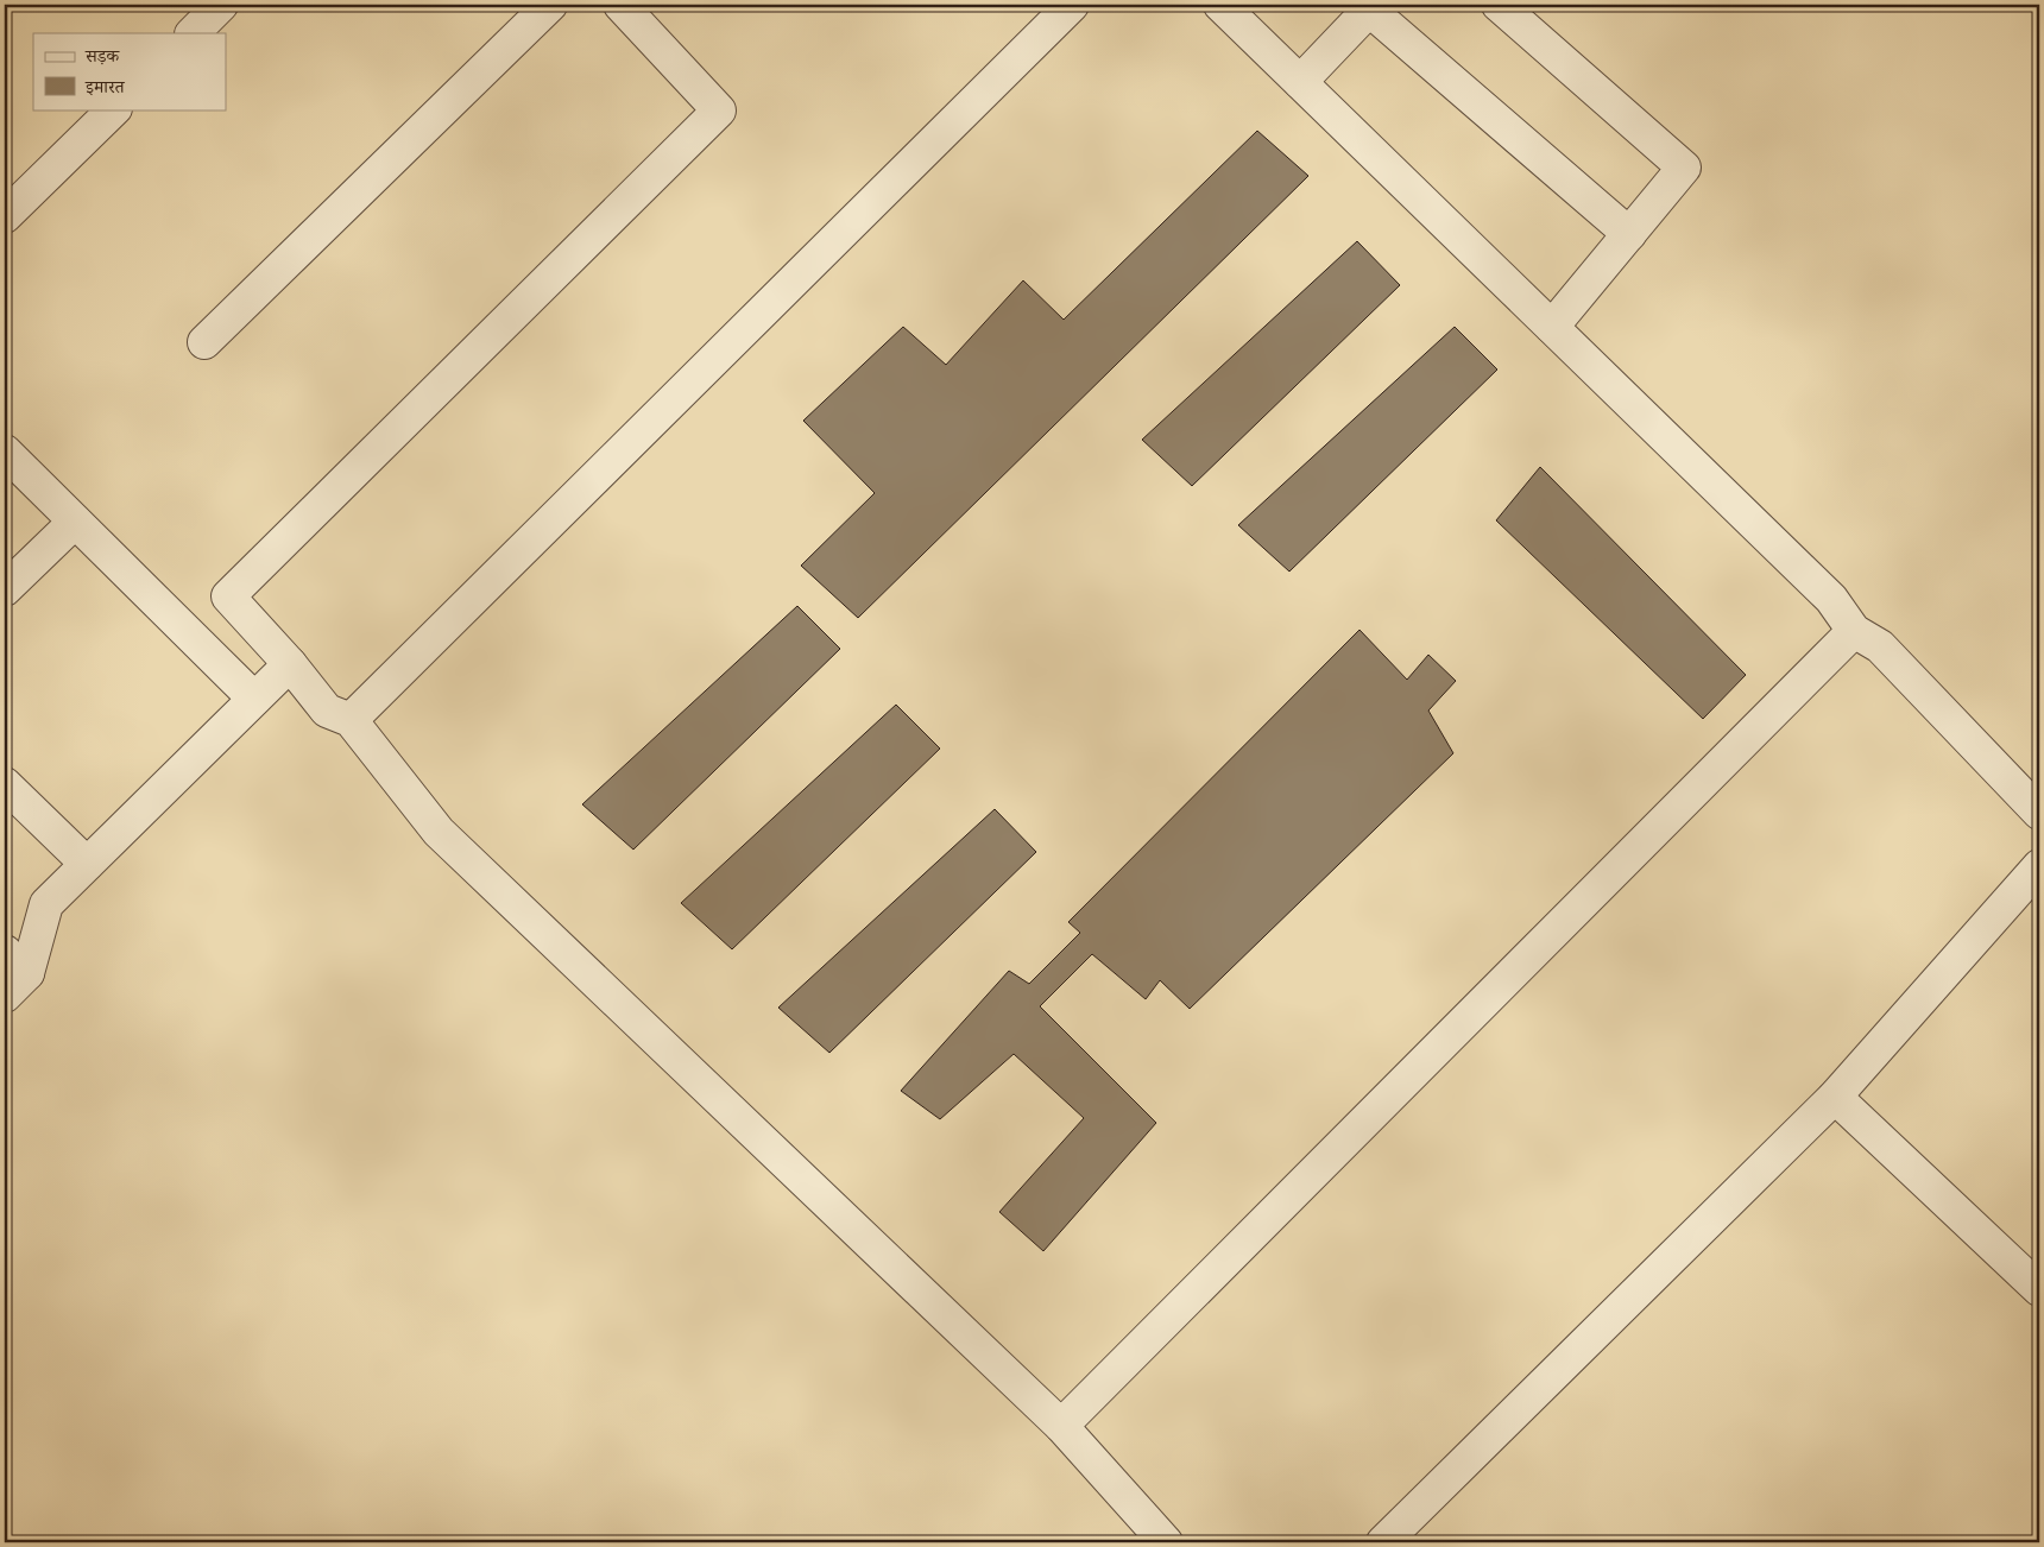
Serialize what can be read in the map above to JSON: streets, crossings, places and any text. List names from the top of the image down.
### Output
{
  "legend": ["सड़क", "इमारत"]
}
